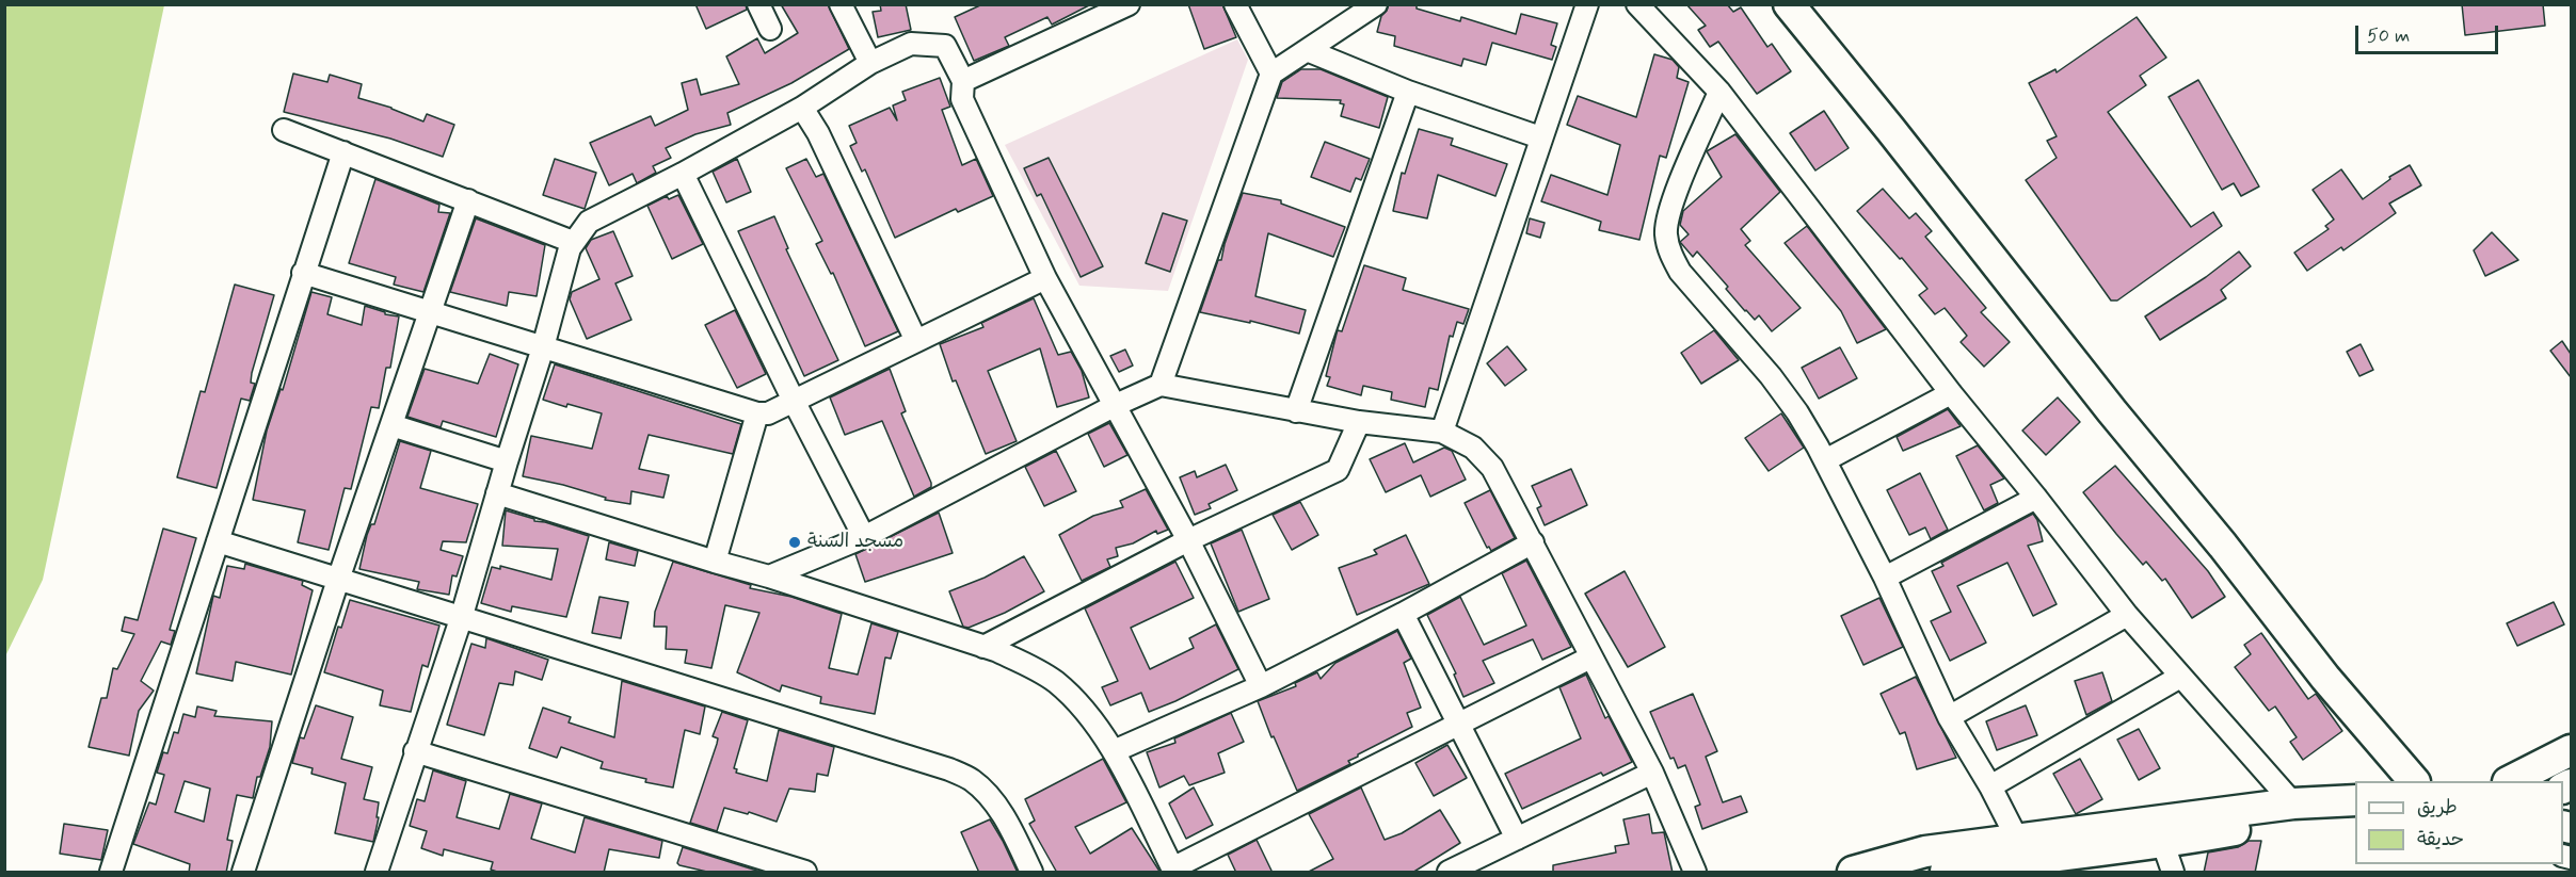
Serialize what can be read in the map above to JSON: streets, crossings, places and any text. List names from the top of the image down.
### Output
{
  "places": ["مسجد السنة"],
  "legend": ["طريق", "حديقة"],
  "scale_bar": "50 m"
}
